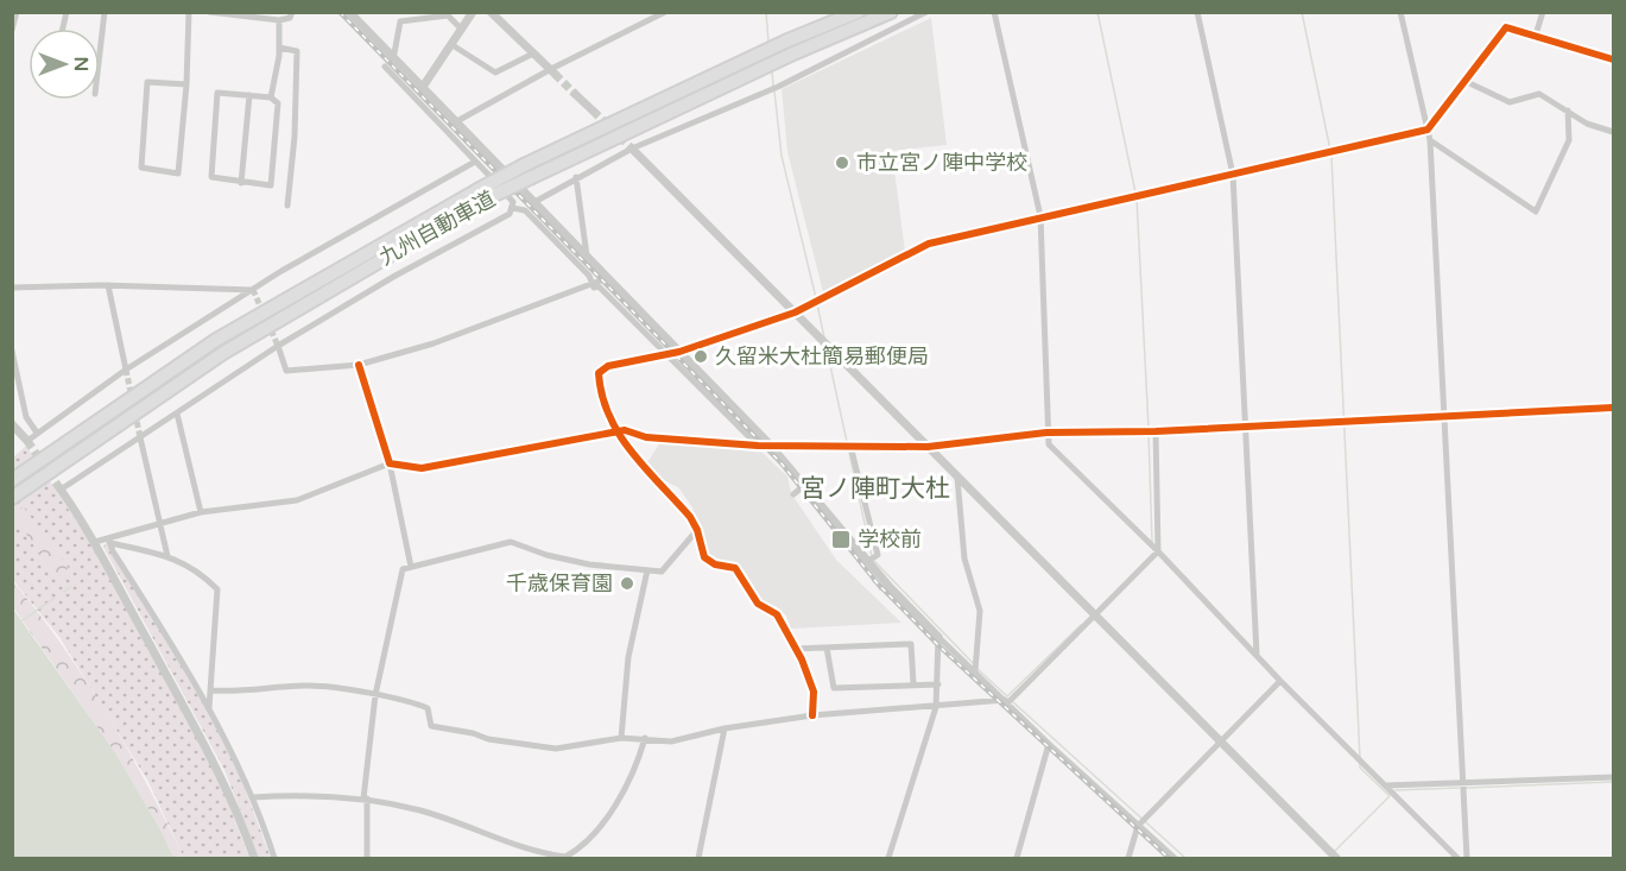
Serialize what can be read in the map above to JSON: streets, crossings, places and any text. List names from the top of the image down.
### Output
{
  "streets": {
    "highway": ["九州自動車道"]
  },
  "districts": ["宮ノ陣町大杜"],
  "places": {
    "other": ["市立宮ノ陣中学校", "久留米大杜簡易郵便局", "千歳保育園"],
    "transit": ["学校前"]
  },
  "north": "right"
}
